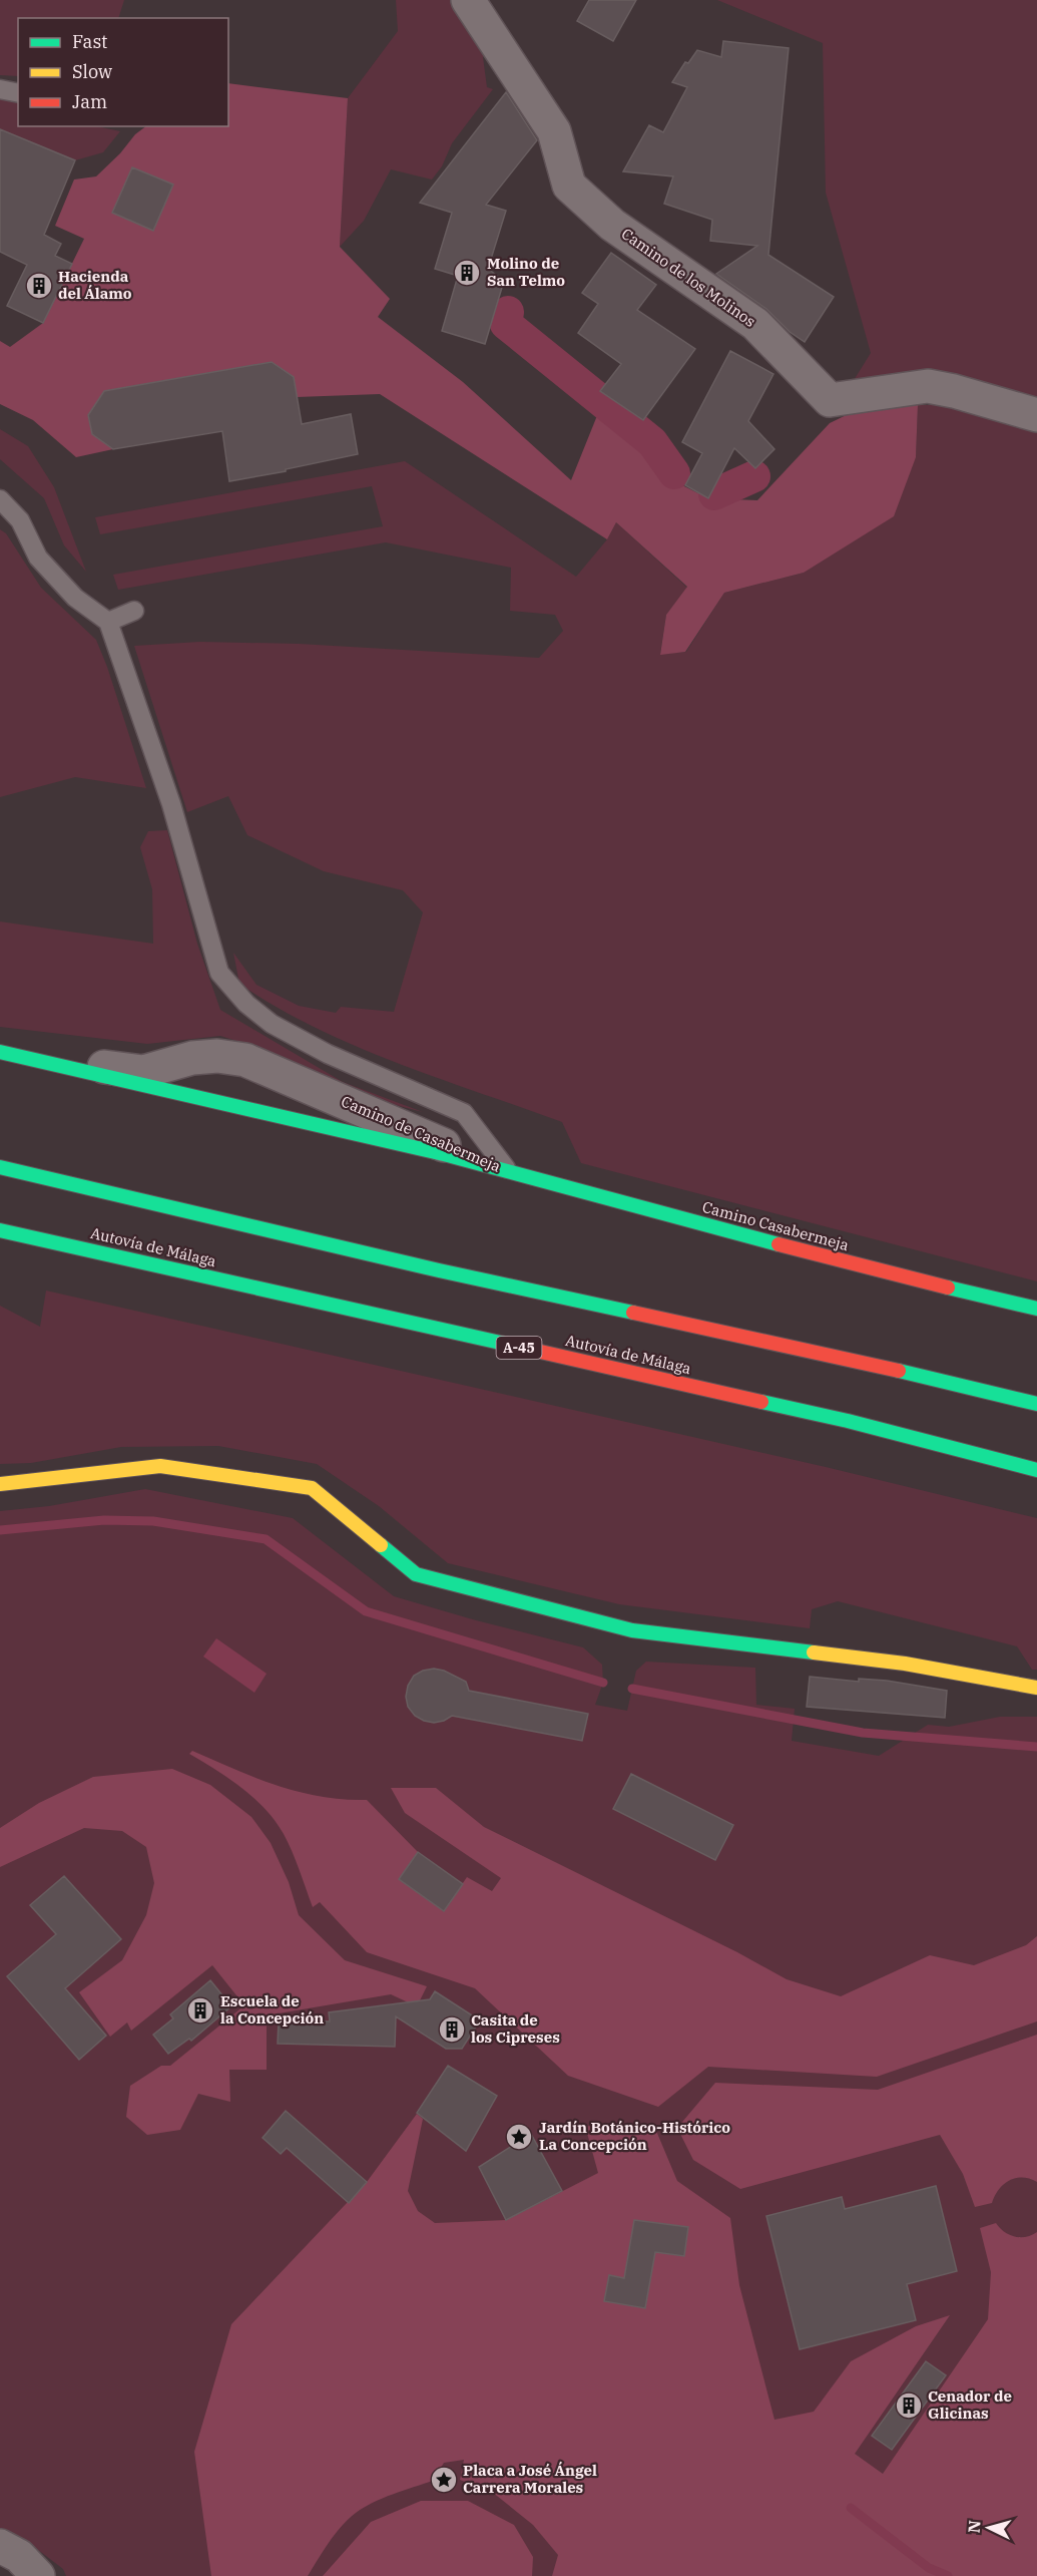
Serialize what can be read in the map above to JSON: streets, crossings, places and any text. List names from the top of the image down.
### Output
{
  "streets": {
    "main road": [
      "Camino de Casabermeja",
      "Camino Casabermeja",
      "Autovía de Málaga",
      "A-45"
    ],
    "street": ["Camino de los Molinos"]
  },
  "crossings": [
    ["Camino de Casabermeja", "Camino Casabermeja"]
  ],
  "places": {
    "building": [
      "Molino de San Telmo",
      "Hacienda del Álamo",
      "Escuela de la Concepción",
      "Casita de los Cipreses",
      "Cenador de Glicinas"
    ],
    "place": ["Jardín Botánico-Histórico La Concepción", "Placa a José Ángel Carrera Morales"]
  },
  "legend": ["Fast", "Slow", "Jam"],
  "north": "left"
}
